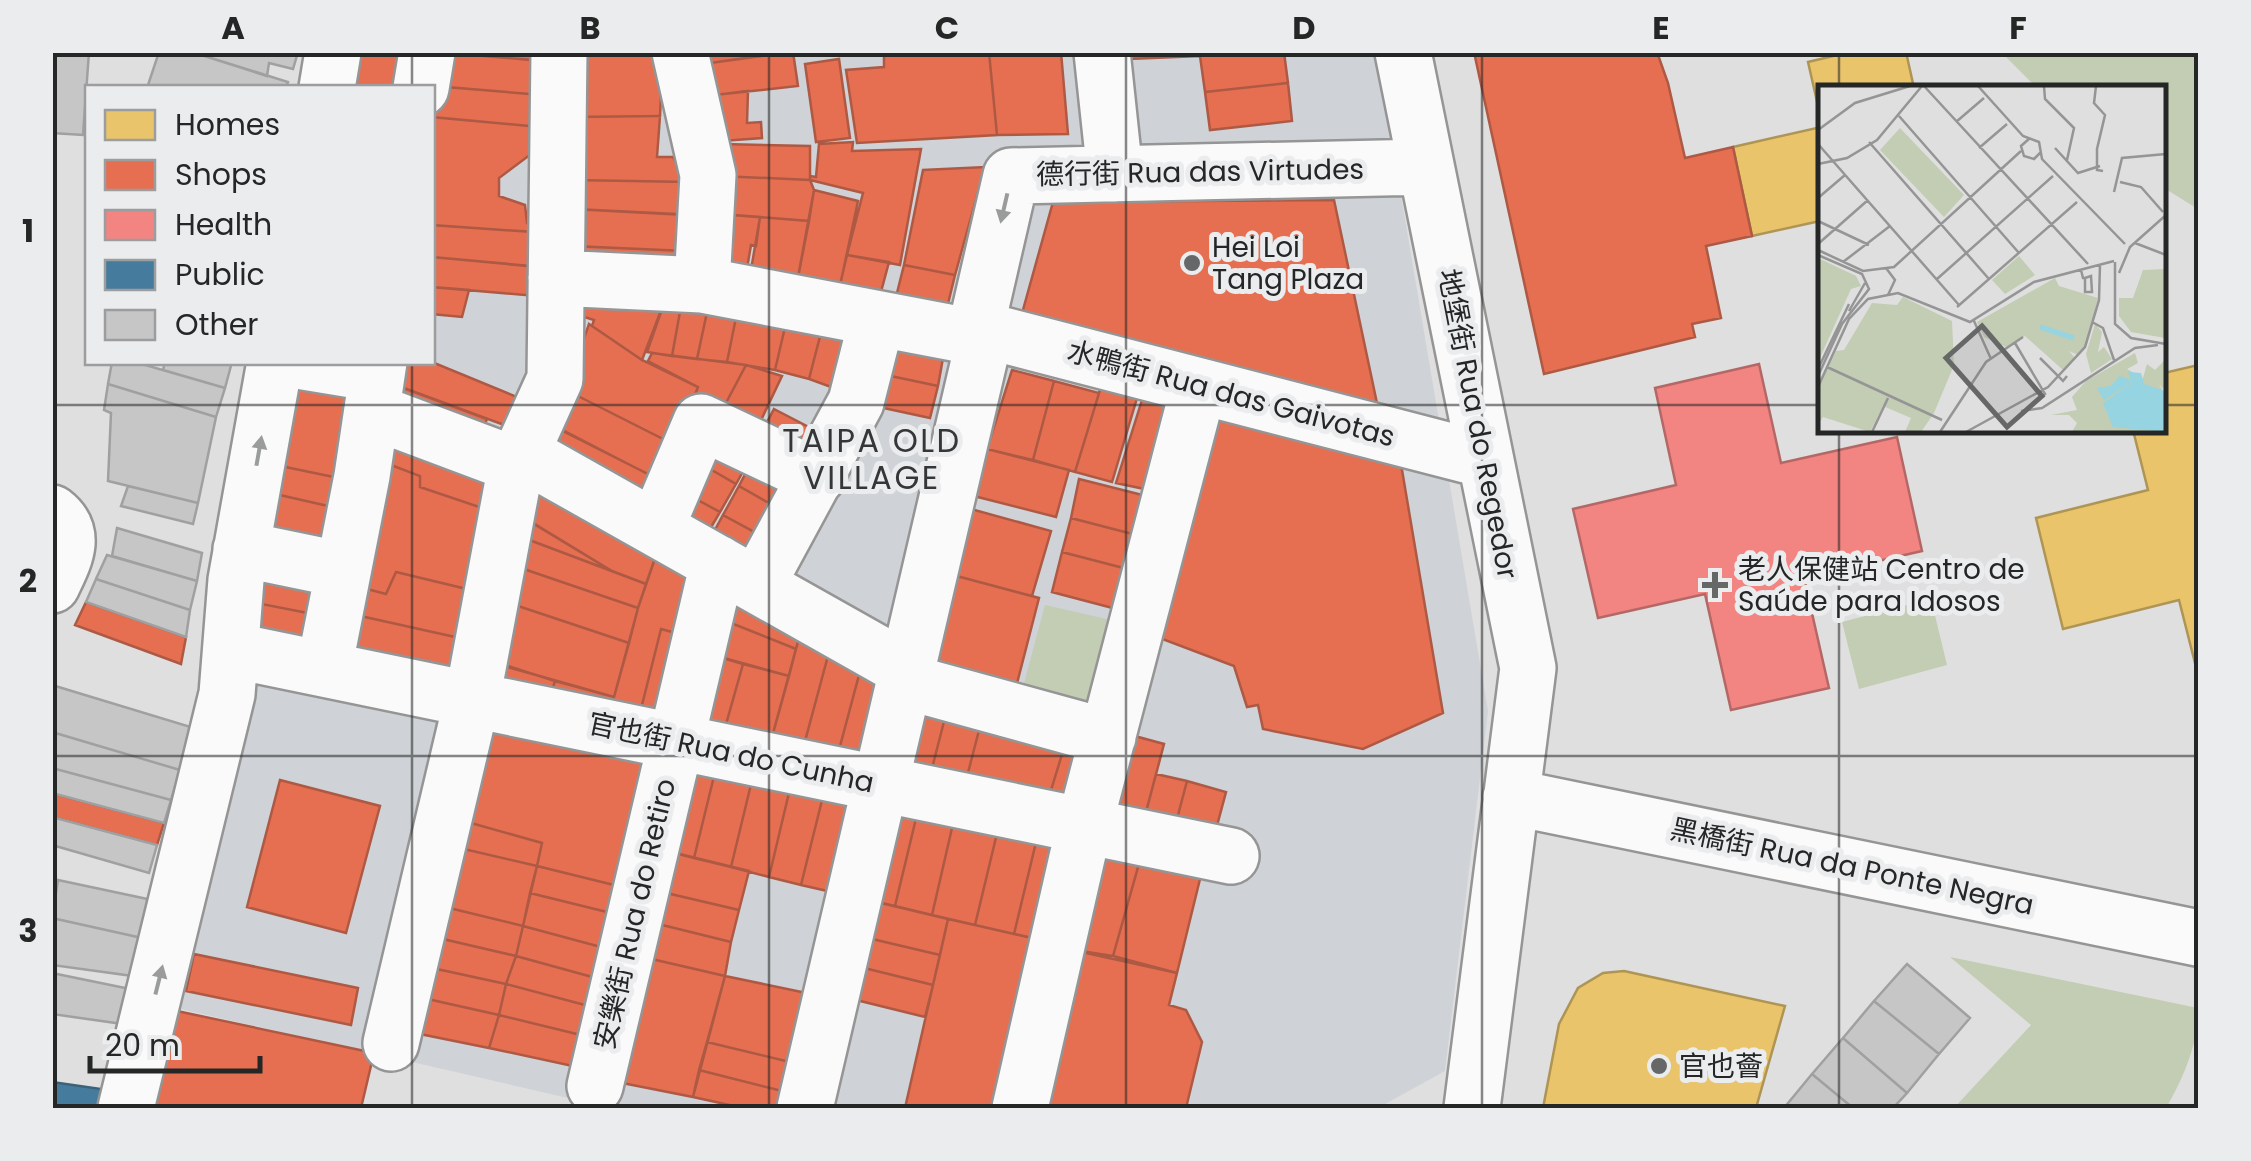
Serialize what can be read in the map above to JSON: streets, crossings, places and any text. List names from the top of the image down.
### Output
{
  "streets": {
    "street": [
      "德行街 Rua das Virtudes",
      "水鴨街 Rua das Gaivotas",
      "地堡街 Rua do Regedor",
      "官也街 Rua do Cunha",
      "黑橋街 Rua da Ponte Negra",
      "安樂街 Rua do Retiro"
    ]
  },
  "crossings": [
    ["德行街 Rua das Virtudes", "水鴨街 Rua das Gaivotas"],
    ["德行街 Rua das Virtudes", "地堡街 Rua do Regedor"],
    ["水鴨街 Rua das Gaivotas", "地堡街 Rua do Regedor"],
    ["水鴨街 Rua das Gaivotas", "安樂街 Rua do Retiro"],
    ["地堡街 Rua do Regedor", "黑橋街 Rua da Ponte Negra"],
    ["官也街 Rua do Cunha", "安樂街 Rua do Retiro"]
  ],
  "districts": ["TAIPA OLD VILLAGE"],
  "places": {
    "other": ["Hei Loi Tang Plaza", "官也薈"],
    "health": ["老人保健站 Centro de Saúde para Idosos"]
  },
  "legend": [
    "Homes",
    "Shops",
    "Health",
    "Public",
    "Other"
  ],
  "scale_bar": "20 m",
  "grid": {
    "columns": [
      "A",
      "B",
      "C",
      "D",
      "E",
      "F"
    ],
    "rows": ["1", "2", "3"]
  }
}
